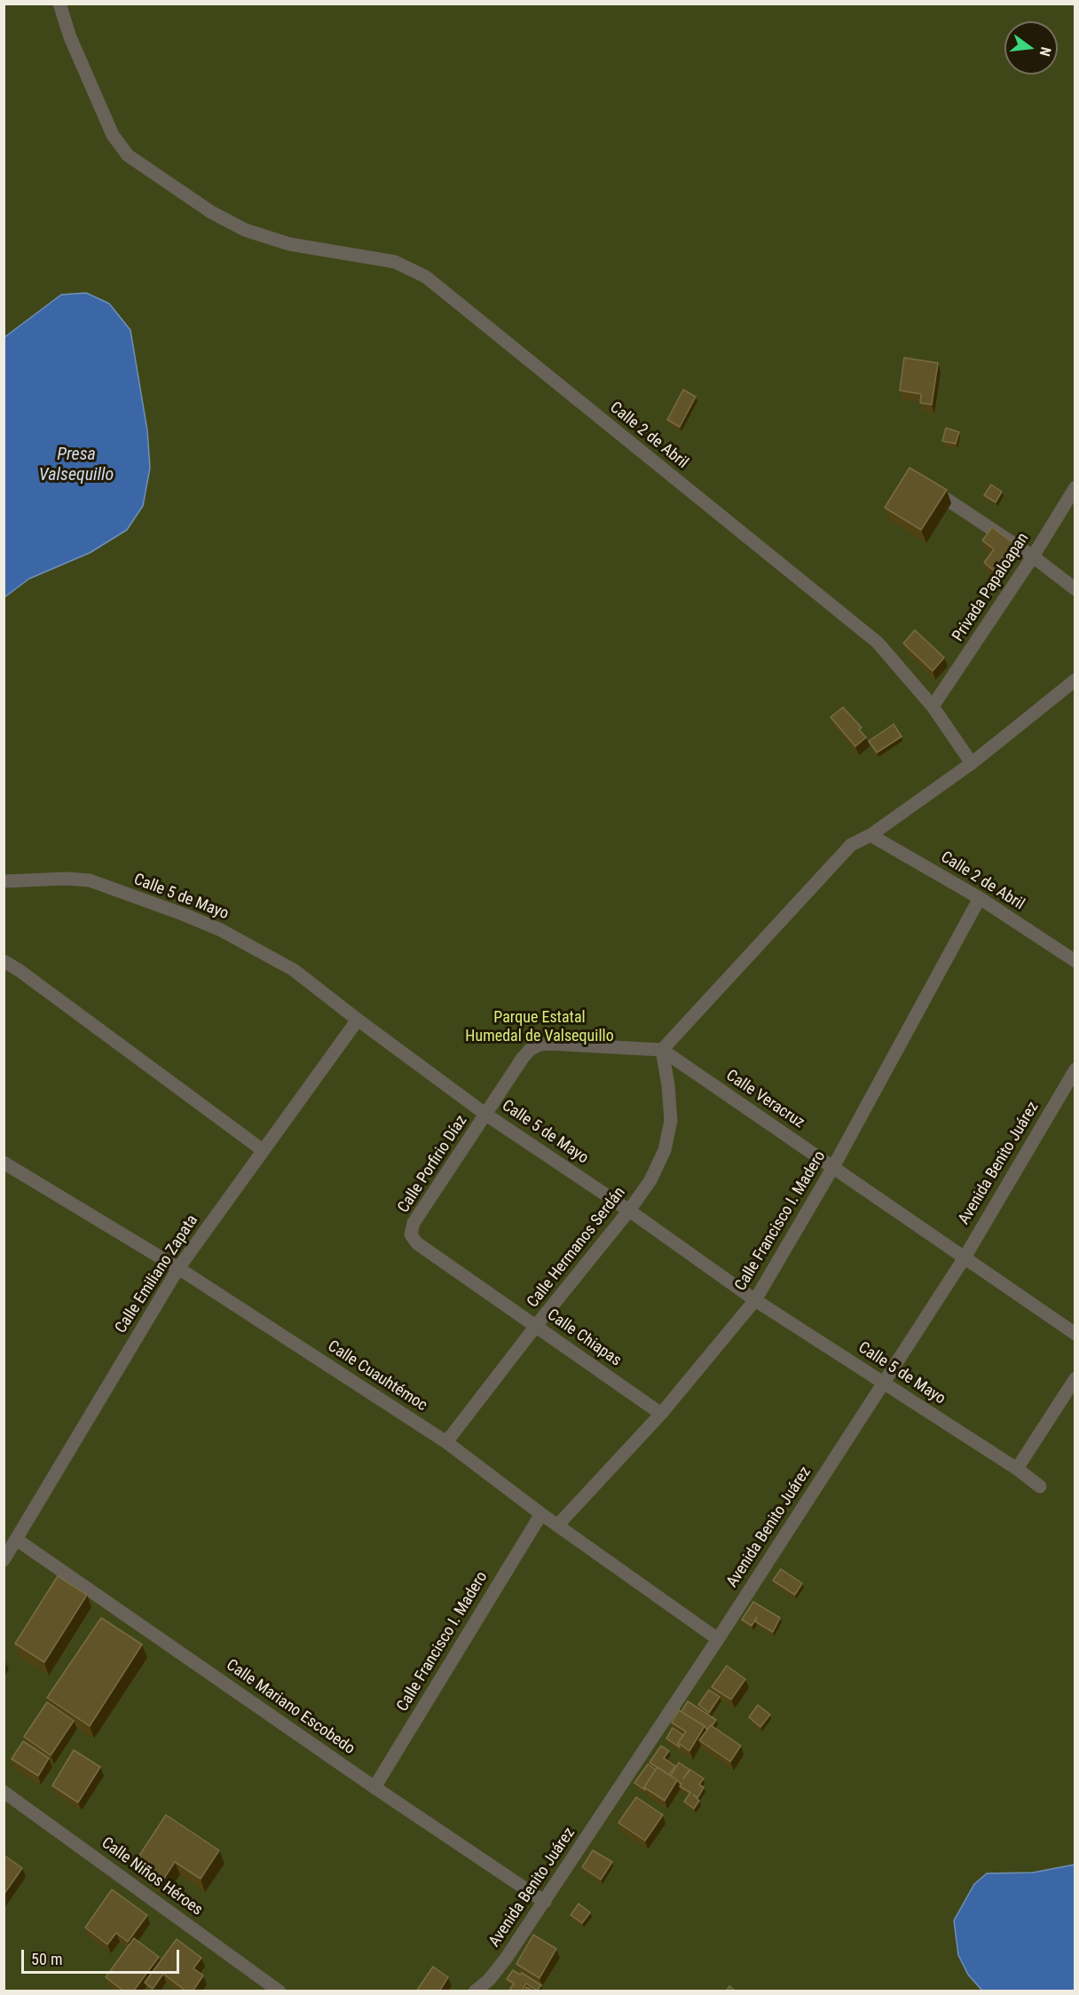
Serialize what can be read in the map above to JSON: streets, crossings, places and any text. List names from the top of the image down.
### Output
{
  "streets": {
    "street": [
      "Calle 2 de Abril",
      "Privada Papaloapan",
      "Calle 5 de Mayo",
      "Calle Veracruz",
      "Avenida Benito Juárez",
      "Calle Porfirio Díaz",
      "Calle Francisco I. Madero",
      "Calle Hermanos Serdán",
      "Calle Emiliano Zapata",
      "Calle Chiapas",
      "Calle Cuauhtémoc",
      "Calle Mariano Escobedo",
      "Calle Niños Héroes"
    ]
  },
  "crossings": [
    ["Calle 2 de Abril", "Privada Papaloapan"],
    ["Calle 2 de Abril", "Calle Francisco I. Madero"],
    ["Calle 5 de Mayo", "Avenida Benito Juárez"],
    ["Calle 5 de Mayo", "Calle Porfirio Díaz"],
    ["Calle 5 de Mayo", "Calle Francisco I. Madero"],
    ["Calle 5 de Mayo", "Calle Hermanos Serdán"],
    ["Calle 5 de Mayo", "Calle Emiliano Zapata"],
    ["Calle Veracruz", "Avenida Benito Juárez"],
    ["Calle Veracruz", "Calle Francisco I. Madero"],
    ["Calle Veracruz", "Calle Hermanos Serdán"],
    ["Avenida Benito Juárez", "Calle Cuauhtémoc"],
    ["Avenida Benito Juárez", "Calle Mariano Escobedo"],
    ["Calle Porfirio Díaz", "Calle Chiapas"],
    ["Calle Francisco I. Madero", "Calle Chiapas"],
    ["Calle Francisco I. Madero", "Calle Cuauhtémoc"],
    ["Calle Francisco I. Madero", "Calle Mariano Escobedo"],
    ["Calle Hermanos Serdán", "Calle Chiapas"],
    ["Calle Hermanos Serdán", "Calle Cuauhtémoc"],
    ["Calle Emiliano Zapata", "Calle Cuauhtémoc"],
    ["Calle Emiliano Zapata", "Calle Mariano Escobedo"]
  ],
  "water": ["Presa Valsequillo"],
  "parks": ["Parque Estatal Humedal de Valsequillo"],
  "scale_bar": "50 m",
  "north": "right"
}
